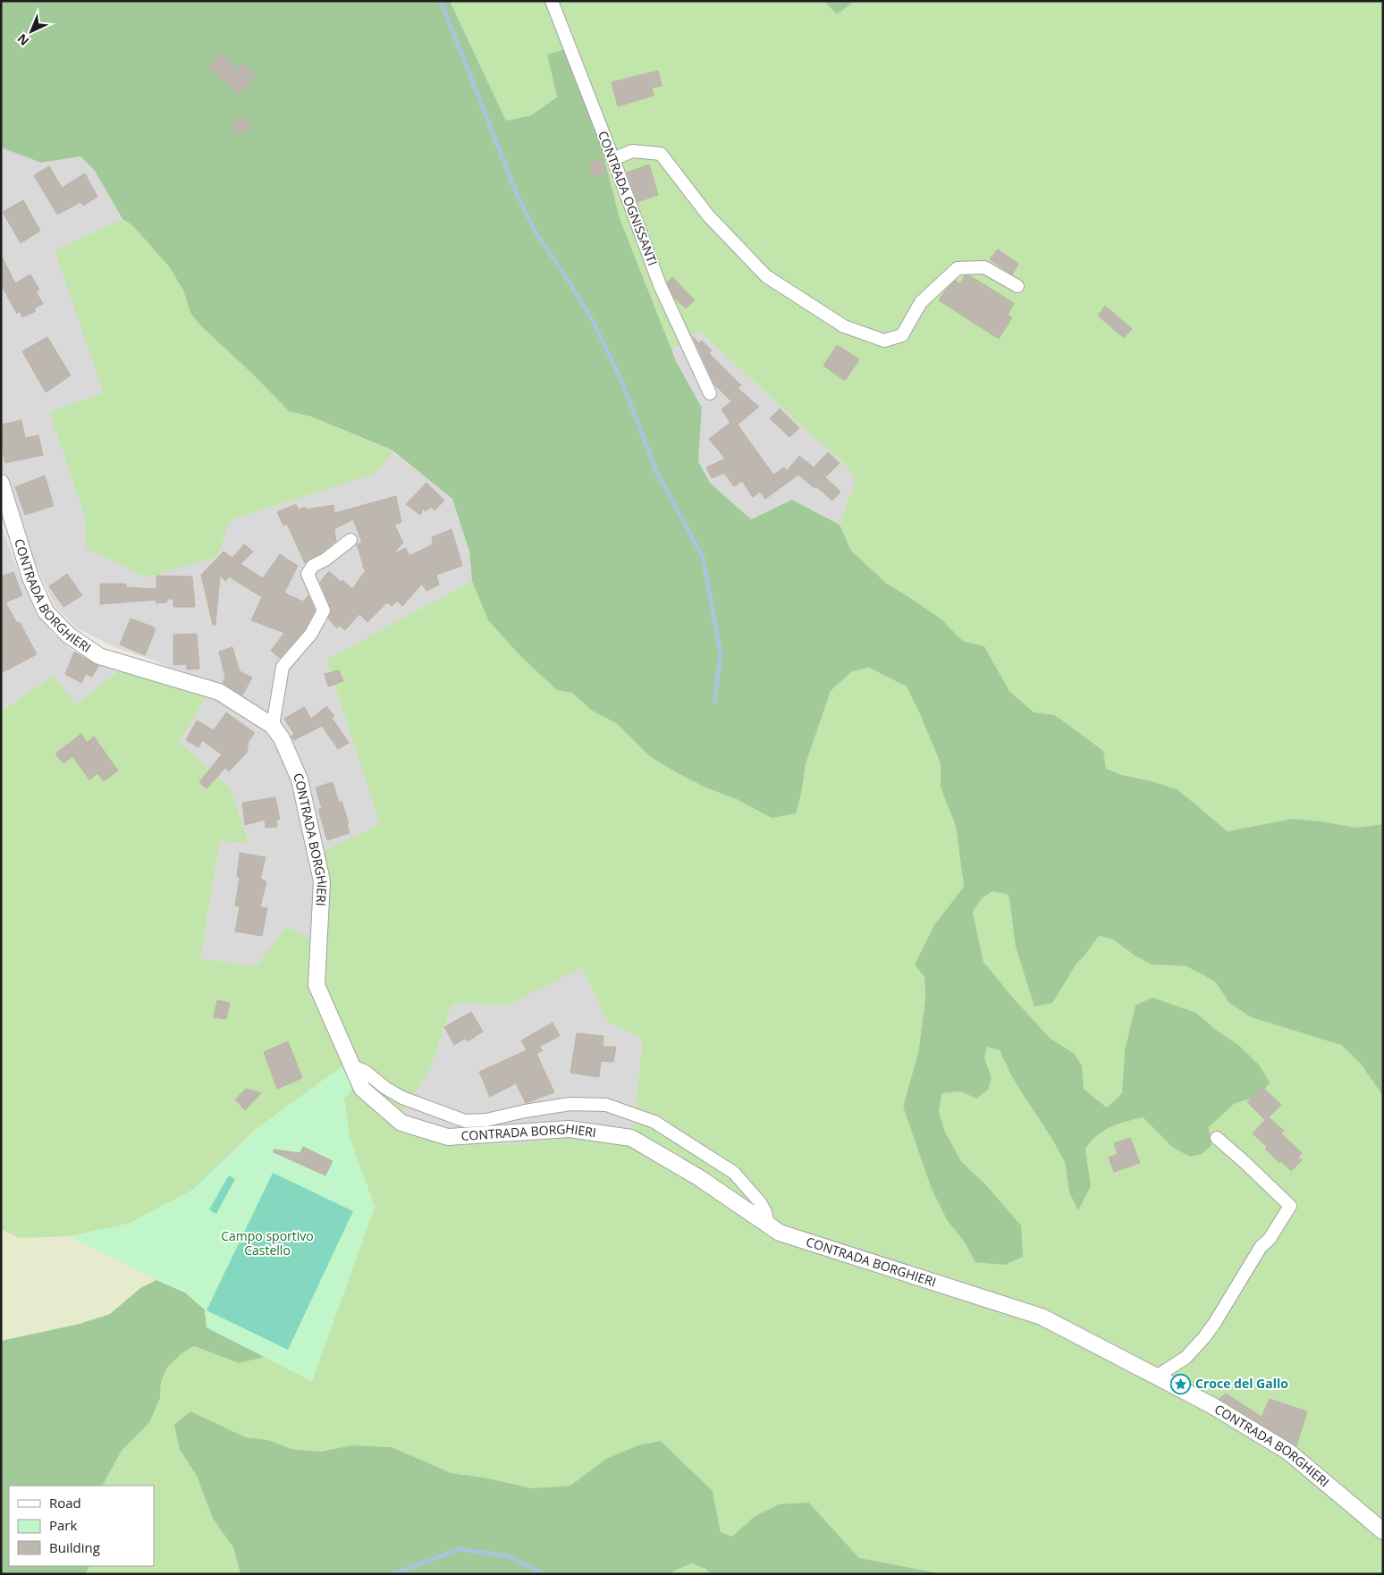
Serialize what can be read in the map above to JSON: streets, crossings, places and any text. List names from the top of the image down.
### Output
{
  "streets": {
    "street": ["CONTRADA OGNISSANTI", "CONTRADA BORGHIERI"]
  },
  "parks": ["Campo sportivo Castello"],
  "places": {
    "place": ["Croce del Gallo"]
  },
  "legend": ["Road", "Park", "Building"],
  "north": "bottom left"
}
